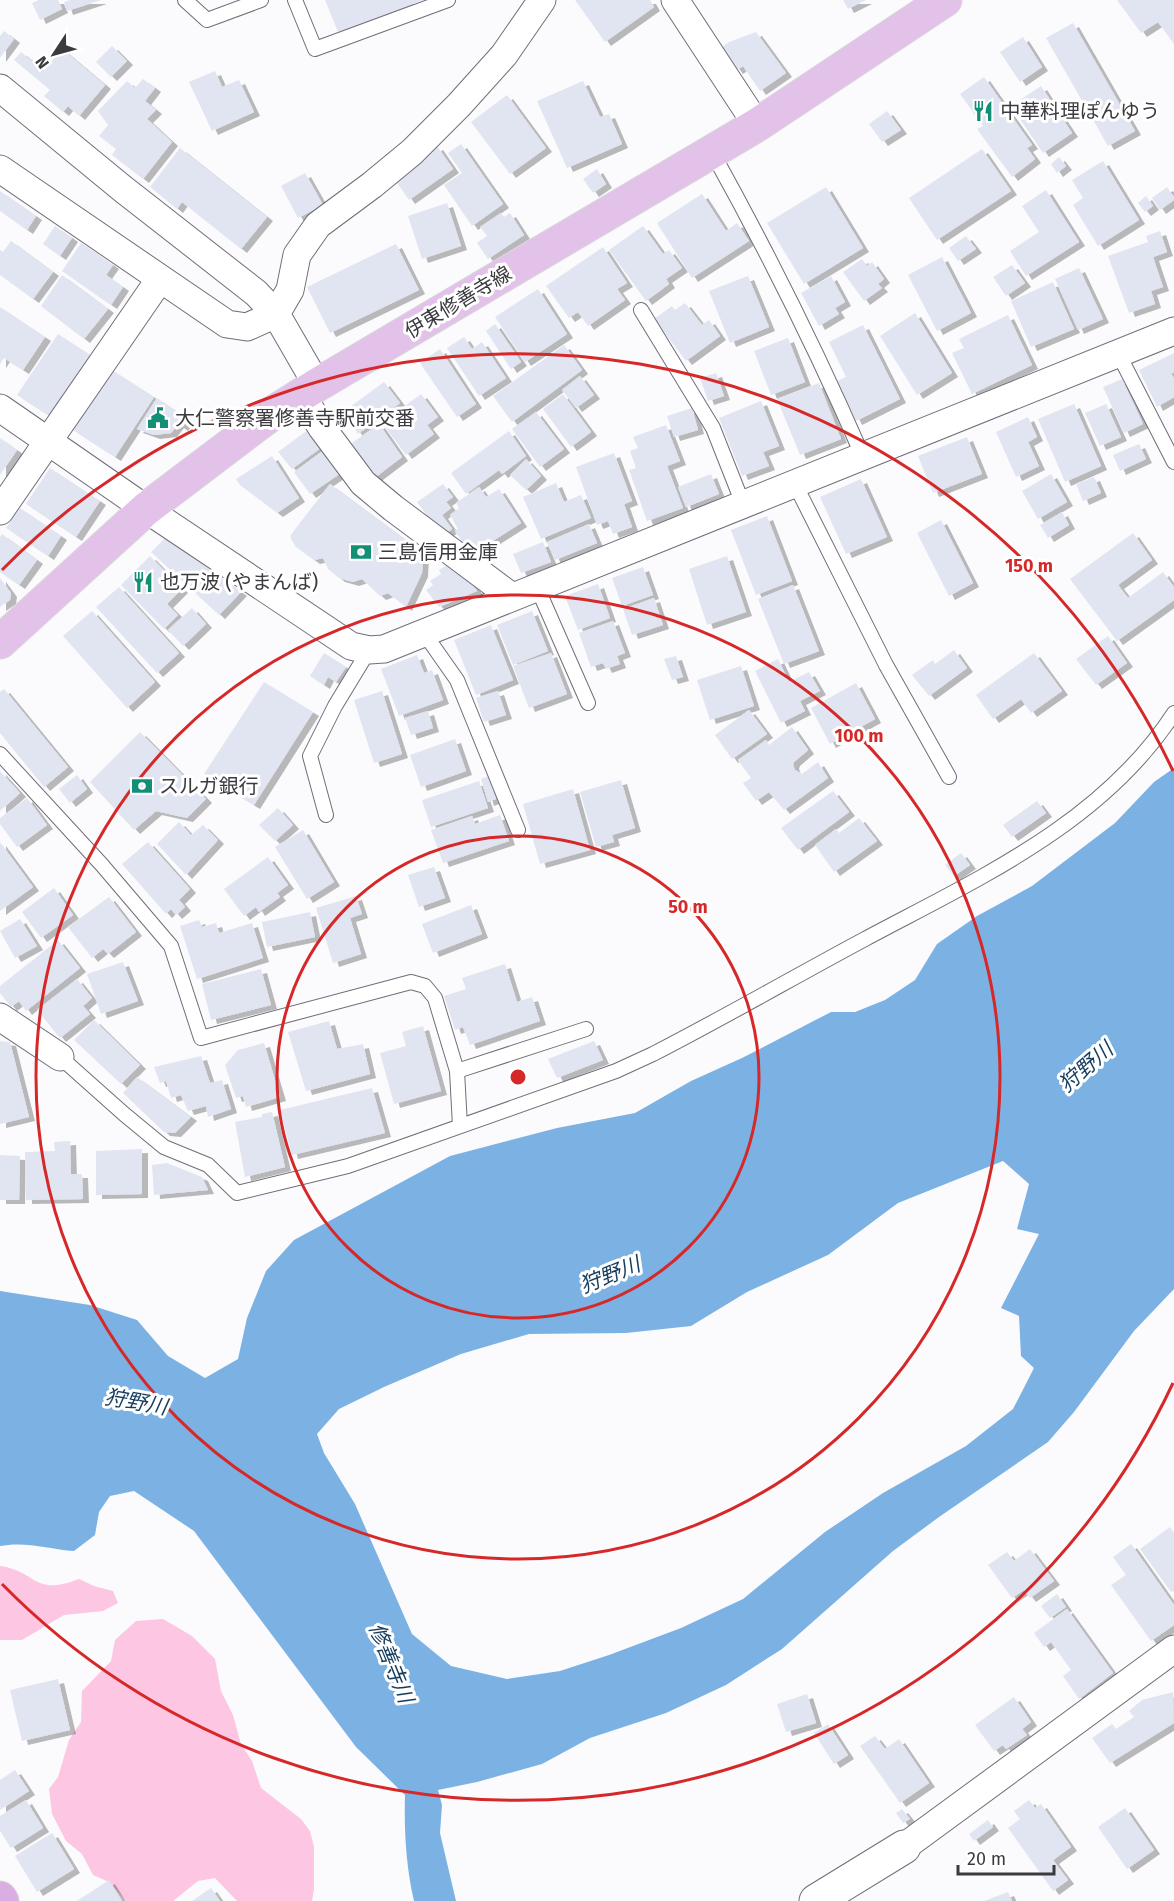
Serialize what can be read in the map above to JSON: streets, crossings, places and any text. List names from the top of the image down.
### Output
{
  "streets": {
    "main road": ["伊東修善寺線"]
  },
  "water": ["狩野川", "修善寺川"],
  "places": {
    "restaurant": ["中華料理ぽんゆう", "也万波 (やまんば)"],
    "public building": ["大仁警察署修善寺駅前交番"],
    "bank": ["三島信用金庫", "スルガ銀行"]
  },
  "scale_bar": "20 m",
  "north": "bottom left",
  "rings": ["150 m", "100 m", "50 m"]
}
